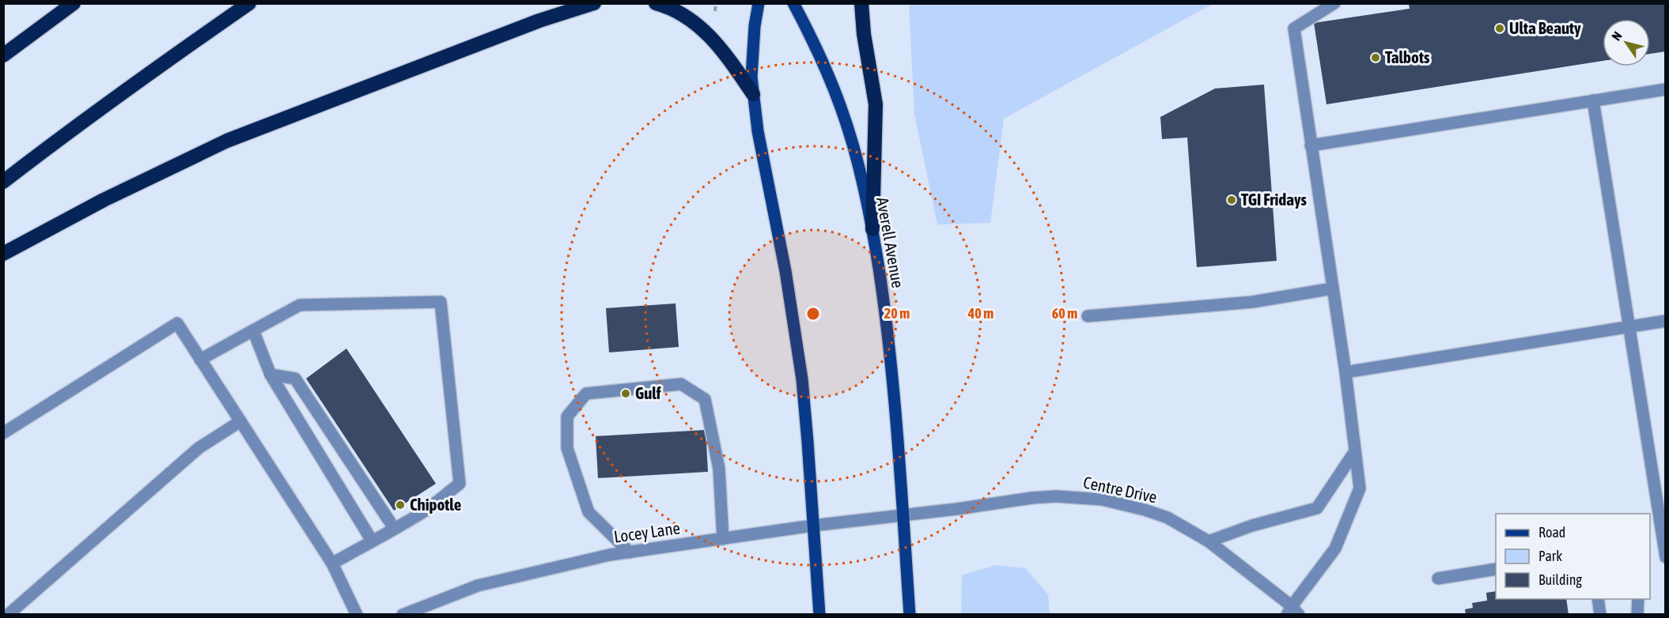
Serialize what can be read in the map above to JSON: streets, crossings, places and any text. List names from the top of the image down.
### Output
{
  "streets": {
    "main road": ["Averell Avenue"],
    "street": ["Centre Drive", "Locey Lane"]
  },
  "crossings": [
    ["Averell Avenue", "Centre Drive"],
    ["Averell Avenue", "Locey Lane"],
    ["Centre Drive", "Locey Lane"]
  ],
  "places": [
    "Ulta Beauty",
    "Talbots",
    "TGI Fridays",
    "Gulf",
    "Chipotle"
  ],
  "legend": ["Road", "Park", "Building"],
  "north": "top left",
  "rings": ["20 m", "40 m", "60 m"]
}
